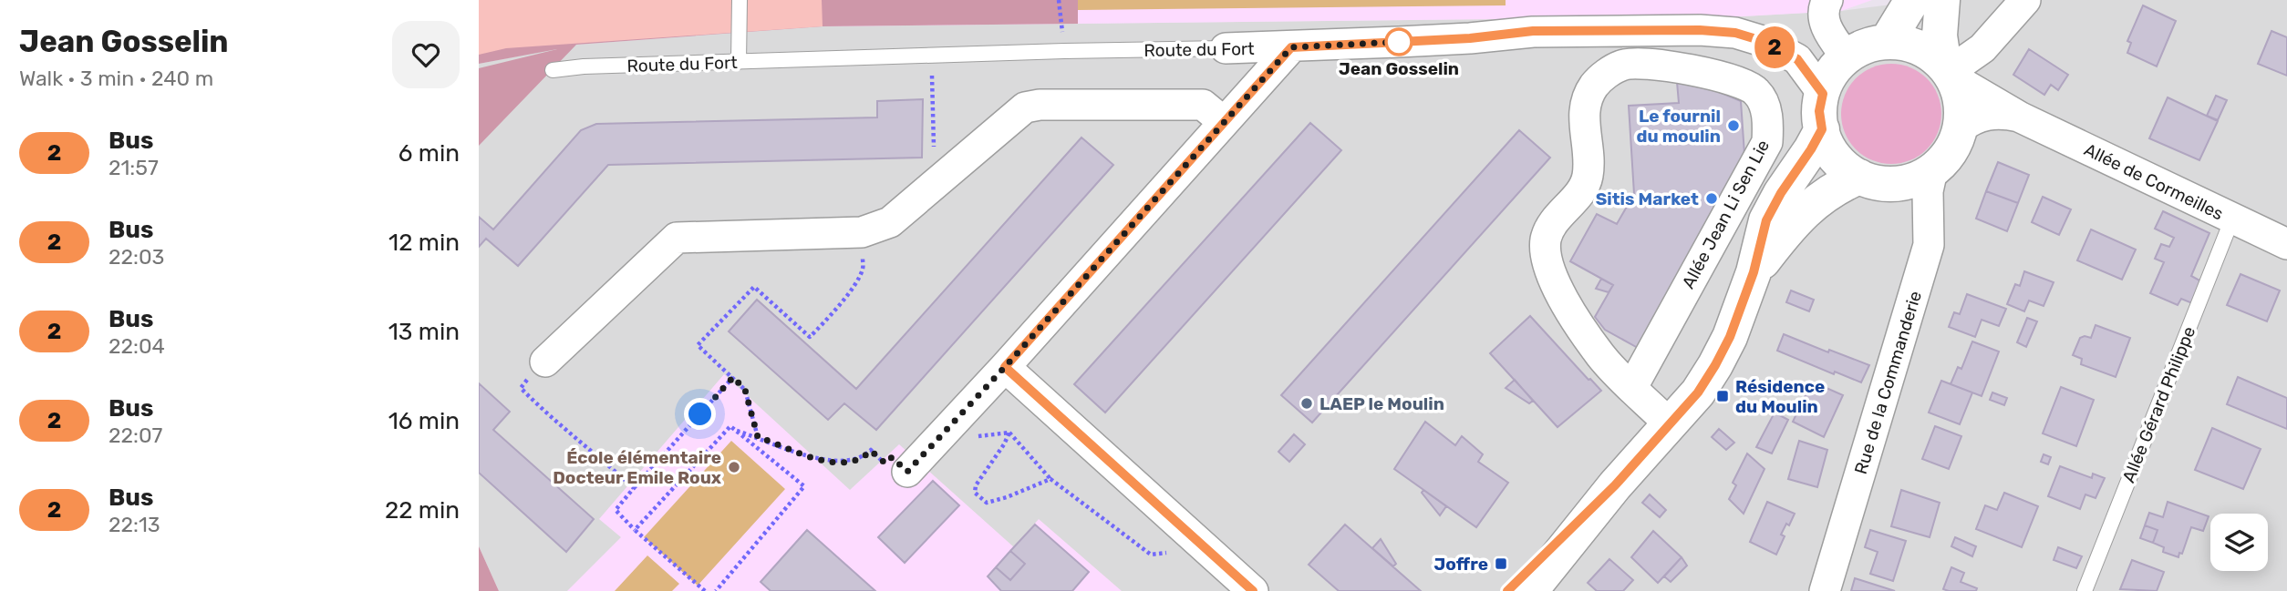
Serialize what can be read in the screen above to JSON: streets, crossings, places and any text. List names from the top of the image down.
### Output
{
  "streets": {
    "street": [
      "Route du Fort",
      "Allée de Cormeilles",
      "Allée Jean Li Sen Lie",
      "Rue de la Commanderie"
    ],
    "lane": ["Allée Gérard Philippe"]
  },
  "crossings": [
    ["Route du Fort", "Allée de Cormeilles"],
    ["Route du Fort", "Rue de la Commanderie"],
    ["Allée de Cormeilles", "Rue de la Commanderie"],
    ["Allée de Cormeilles", "Allée Gérard Philippe"]
  ],
  "places": {
    "other": [
      "Jean Gosselin",
      "Le fournil du moulin",
      "Sitis Market",
      "LAEP le Moulin",
      "École élémentaire Docteur Emile Roux"
    ],
    "transit": ["Résidence du Moulin", "Joffre"]
  },
  "lines": ["bus line 2"],
  "page": {
    "heading": ["Jean Gosselin", "Walk · 3 min · 240 m"],
    "on_map": "2",
    "list": [
      {
        "mark": "2",
        "name": "Bus",
        "note": "21:57",
        "value": "6 min"
      },
      {
        "mark": "2",
        "name": "Bus",
        "note": "22:03",
        "value": "12 min"
      },
      {
        "mark": "2",
        "name": "Bus",
        "note": "22:04",
        "value": "13 min"
      },
      {
        "mark": "2",
        "name": "Bus",
        "note": "22:07",
        "value": "16 min"
      },
      {
        "mark": "2",
        "name": "Bus",
        "note": "22:13",
        "value": "22 min"
      }
    ]
  }
}
